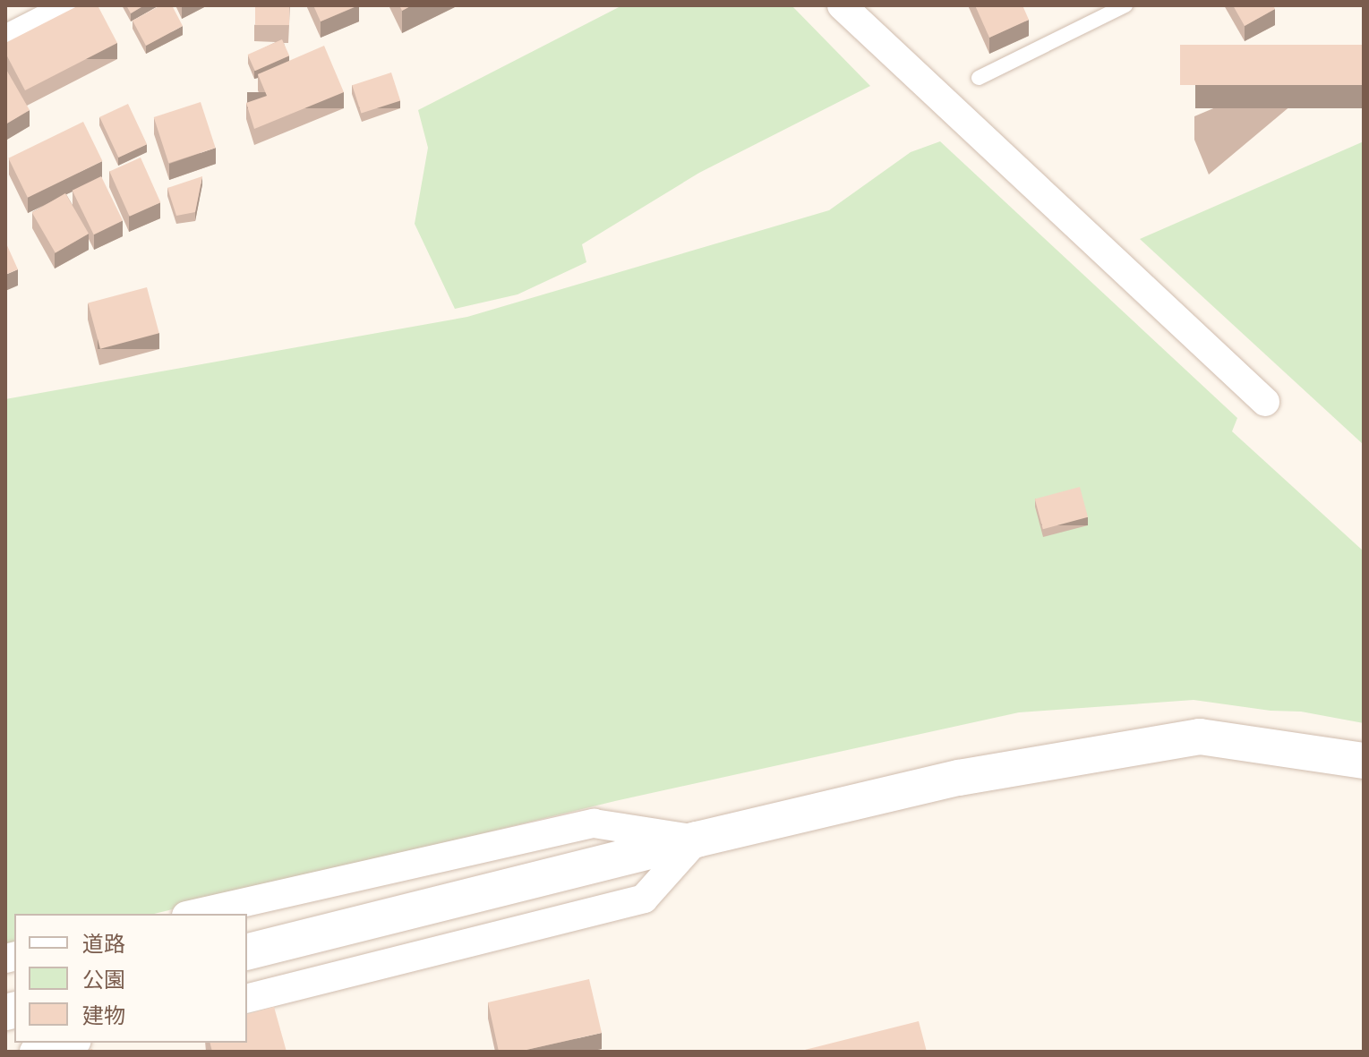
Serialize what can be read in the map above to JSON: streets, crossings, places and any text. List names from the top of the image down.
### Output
{
  "legend": ["道路", "公園", "建物"]
}
